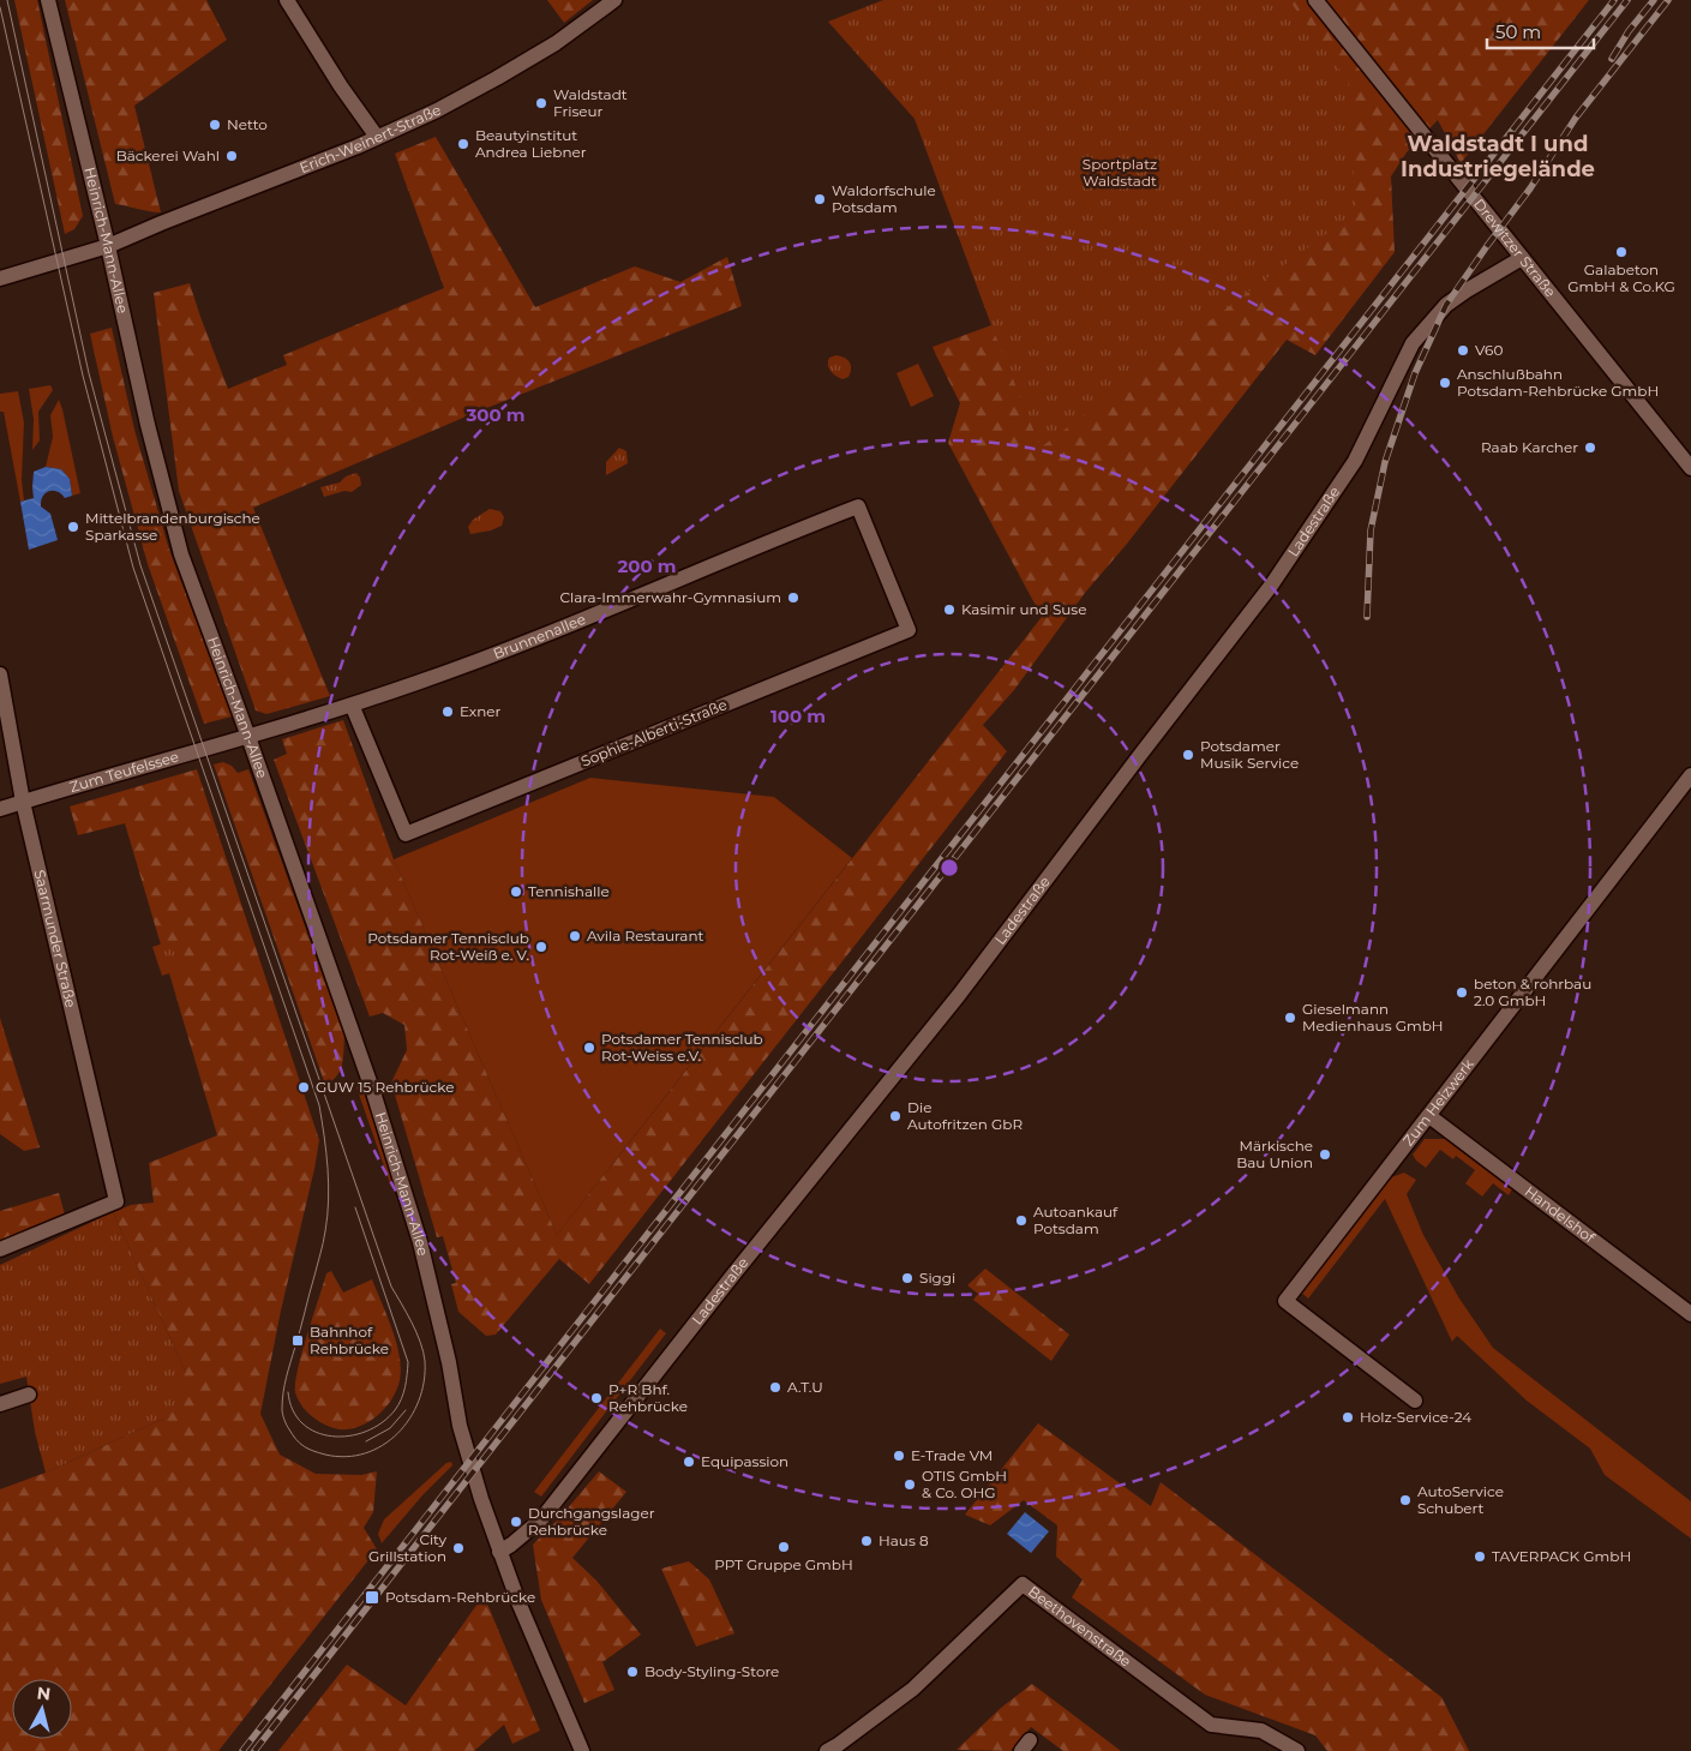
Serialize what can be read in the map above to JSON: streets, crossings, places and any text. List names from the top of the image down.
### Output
{
  "streets": {
    "street": [
      "Erich-Weinert-Straße",
      "Heinrich-Mann-Allee",
      "Drewitzer Straße",
      "Ladestraße",
      "Brunnenallee",
      "Sophie-Alberti-Straße",
      "Zum Teufelssee",
      "Saarmunder Straße",
      "Zum Heizwerk",
      "Handelshof",
      "Beethovenstraße"
    ]
  },
  "crossings": [
    ["Erich-Weinert-Straße", "Heinrich-Mann-Allee"],
    ["Heinrich-Mann-Allee", "Ladestraße"],
    ["Heinrich-Mann-Allee", "Brunnenallee"],
    ["Heinrich-Mann-Allee", "Zum Teufelssee"],
    ["Drewitzer Straße", "Ladestraße"],
    ["Brunnenallee", "Sophie-Alberti-Straße"],
    ["Brunnenallee", "Zum Teufelssee"],
    ["Zum Teufelssee", "Saarmunder Straße"],
    ["Zum Heizwerk", "Handelshof"]
  ],
  "districts": ["Waldstadt I und Industriegelände"],
  "parks": ["Sportplatz Waldstadt"],
  "places": {
    "other": [
      "Waldstadt Friseur",
      "Netto",
      "Beautyinstitut Andrea Liebner",
      "Bäckerei Wahl",
      "Waldorfschule Potsdam",
      "Galabeton GmbH & Co.KG",
      "V60",
      "Anschlußbahn Potsdam-Rehbrücke GmbH",
      "Raab Karcher",
      "Mittelbrandenburgische Sparkasse",
      "Clara-Immerwahr-Gymnasium",
      "Kasimir und Suse",
      "Exner",
      "Potsdamer Musik Service",
      "Tennishalle",
      "Avila Restaurant",
      "Potsdamer Tennisclub Rot-Weiß e. V.",
      "beton & rohrbau 2.0 GmbH",
      "Gieselmann Medienhaus GmbH",
      "Potsdamer Tennisclub Rot-Weiss e.V.",
      "GUW 15 Rehbrücke",
      "Die Autofritzen GbR",
      "Märkische Bau Union",
      "Autoankauf Potsdam",
      "Siggi",
      "A.T.U",
      "P+R Bhf. Rehbrücke",
      "Holz-Service-24",
      "E-Trade VM",
      "Equipassion",
      "OTIS GmbH & Co. OHG",
      "AutoService Schubert",
      "Durchgangslager Rehbrücke",
      "Haus 8",
      "PPT Gruppe GmbH",
      "City Grillstation",
      "TAVERPACK GmbH",
      "Body-Styling-Store"
    ],
    "transit": ["Bahnhof Rehbrücke", "Potsdam-Rehbrücke"]
  },
  "scale_bar": "50 m",
  "north": "top",
  "rings": ["300 m", "200 m", "100 m"]
}
